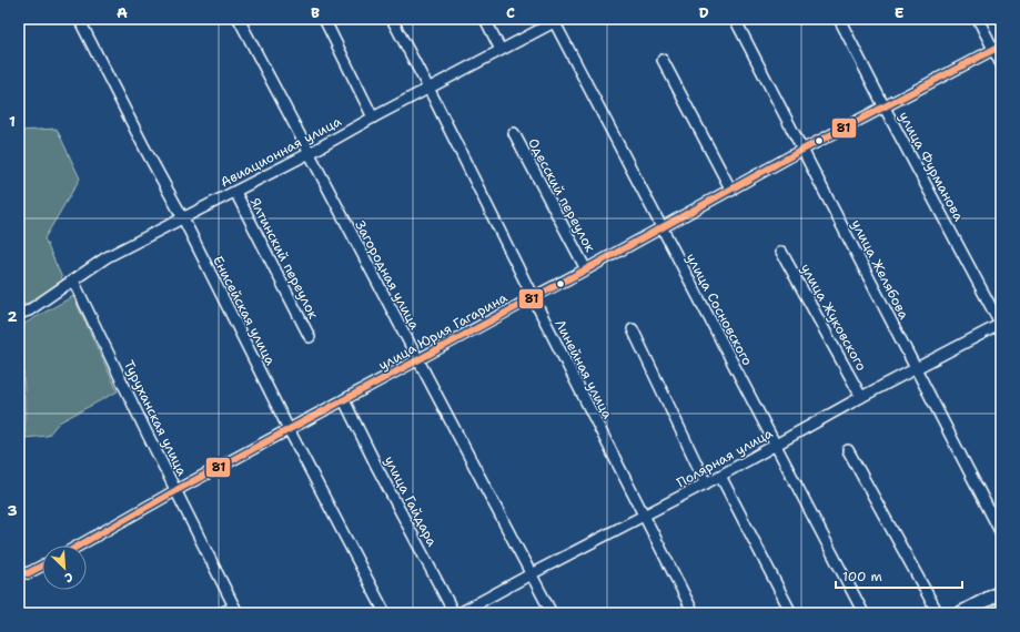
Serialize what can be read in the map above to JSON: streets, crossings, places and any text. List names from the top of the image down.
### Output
{
  "streets": {
    "street": [
      "Авиационная улица",
      "улица Фурманова",
      "Одесский переулок",
      "Ялтинский переулок",
      "улица Желябова",
      "Загородная улица",
      "улица Сосновского",
      "Енисейская улица",
      "улица Жуковского",
      "улица Юрия Гагарина",
      "Линейная улица",
      "Туруханская улица",
      "Полярная улица",
      "улица Гайдара"
    ]
  },
  "crossings": [
    ["Авиационная улица", "Ялтинский переулок"],
    ["Авиационная улица", "Загородная улица"],
    ["Авиационная улица", "улица Сосновского"],
    ["Авиационная улица", "Енисейская улица"],
    ["Авиационная улица", "Линейная улица"],
    ["Авиационная улица", "Туруханская улица"],
    ["улица Фурманова", "улица Юрия Гагарина"],
    ["улица Фурманова", "Полярная улица"],
    ["Одесский переулок", "улица Юрия Гагарина"],
    ["улица Желябова", "улица Юрия Гагарина"],
    ["улица Желябова", "Полярная улица"],
    ["Загородная улица", "улица Юрия Гагарина"],
    ["Загородная улица", "Полярная улица"],
    ["улица Сосновского", "улица Юрия Гагарина"],
    ["улица Сосновского", "Полярная улица"],
    ["Енисейская улица", "улица Юрия Гагарина"],
    ["улица Жуковского", "Полярная улица"],
    ["улица Юрия Гагарина", "Линейная улица"],
    ["улица Юрия Гагарина", "Туруханская улица"],
    ["улица Юрия Гагарина", "улица Гайдара"],
    ["Линейная улица", "Полярная улица"]
  ],
  "lines": ["transit line 81"],
  "scale_bar": "100 m",
  "north": "bottom right",
  "grid": {
    "columns": [
      "A",
      "B",
      "C",
      "D",
      "E"
    ],
    "rows": ["1", "2", "3"]
  }
}
